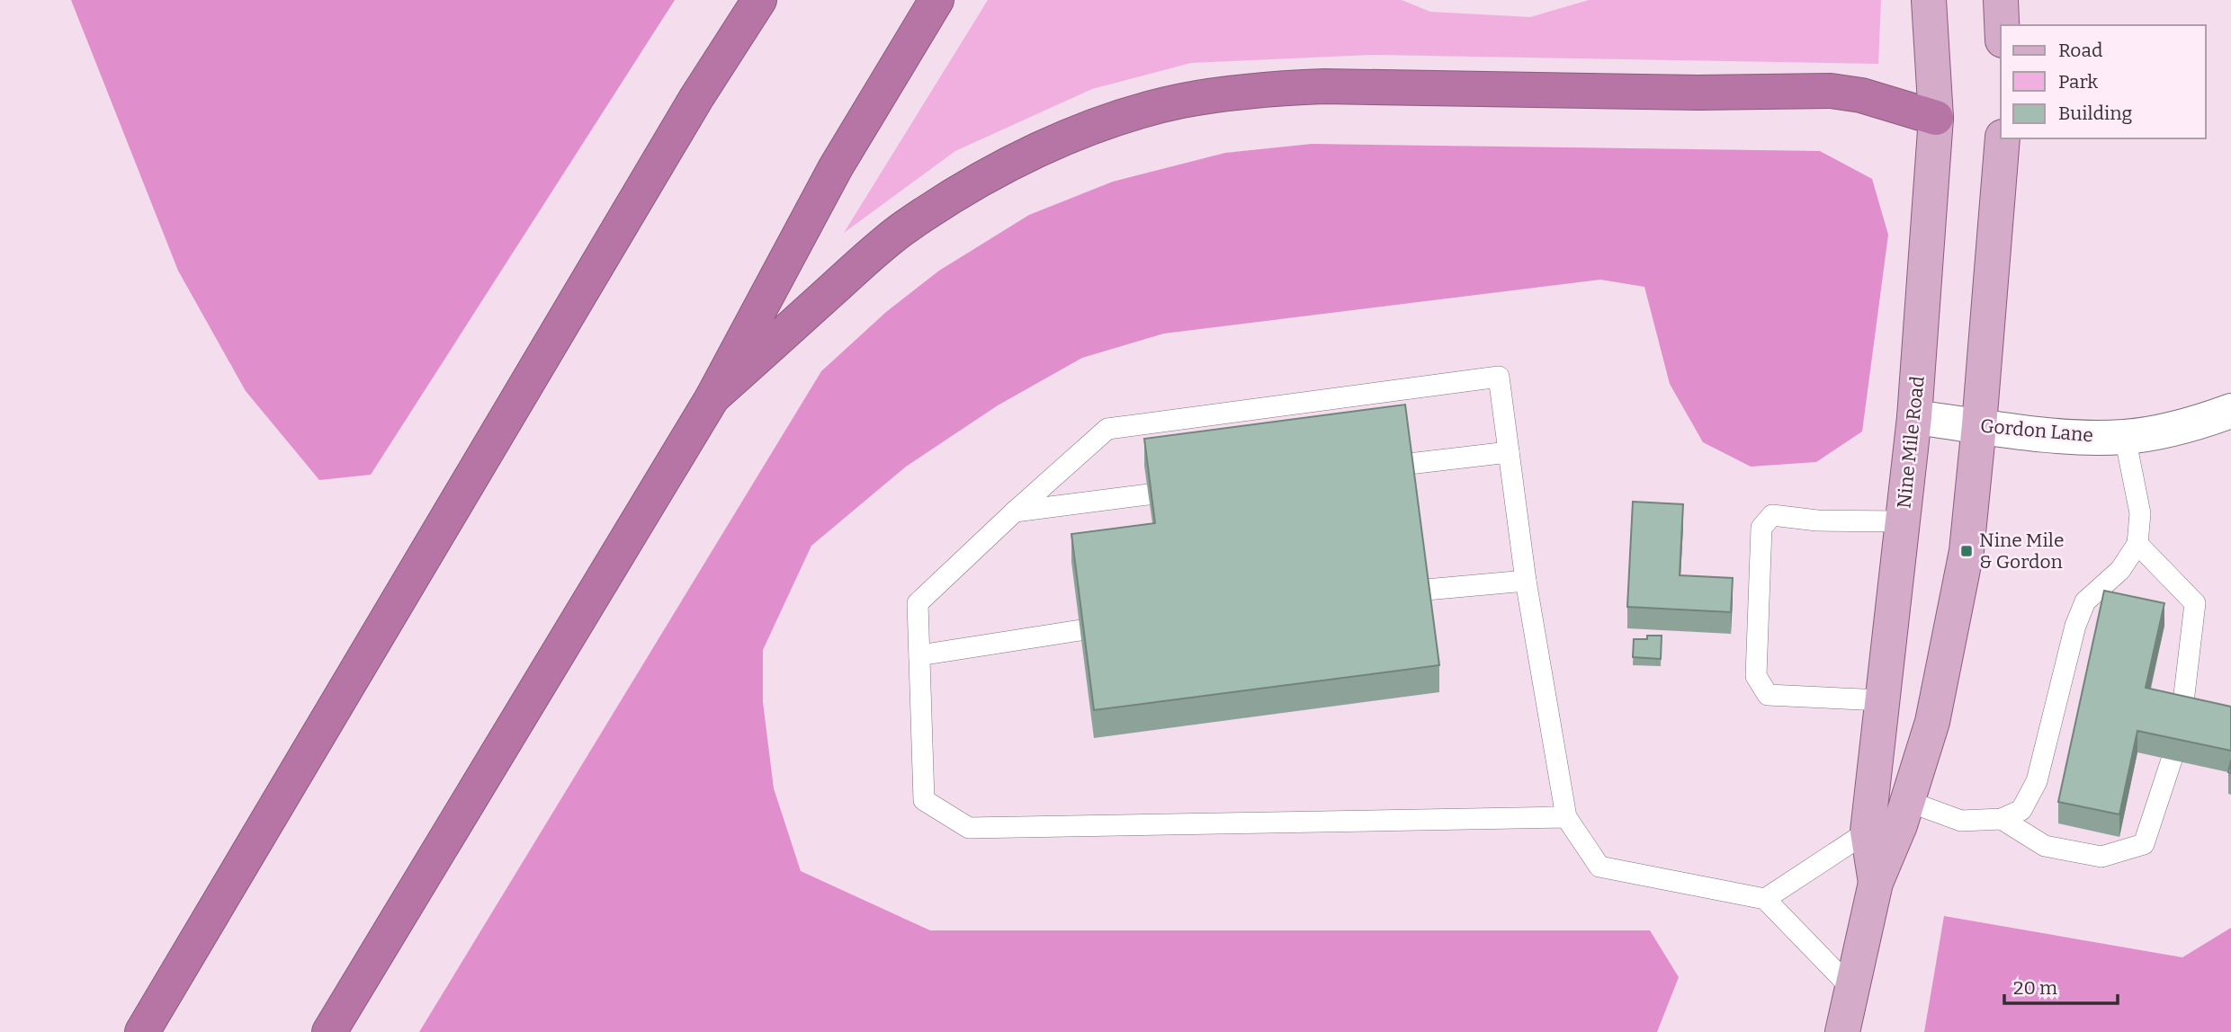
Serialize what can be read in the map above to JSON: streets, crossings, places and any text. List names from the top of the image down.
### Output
{
  "streets": {
    "main road": ["Nine Mile Road"],
    "street": ["Gordon Lane"]
  },
  "crossings": [
    ["Gordon Lane", "Nine Mile Road"]
  ],
  "places": {
    "transit": ["Nine Mile & Gordon"]
  },
  "legend": ["Road", "Park", "Building"],
  "scale_bar": "20 m"
}
